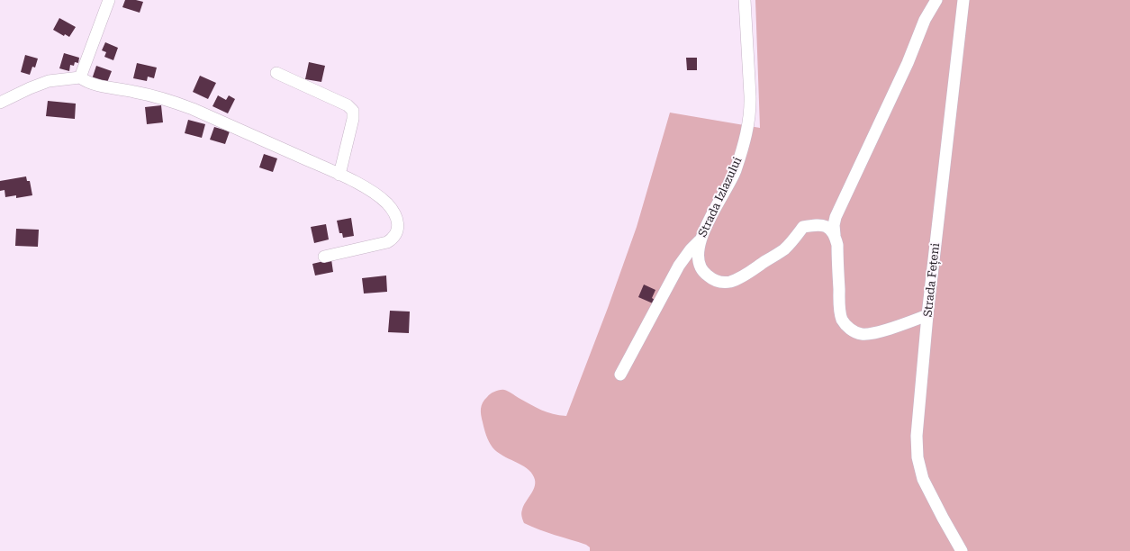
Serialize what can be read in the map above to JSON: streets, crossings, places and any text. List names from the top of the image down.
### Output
{
  "streets": {
    "street": ["Strada Izlazului", "Strada Fețeni"]
  }
}
